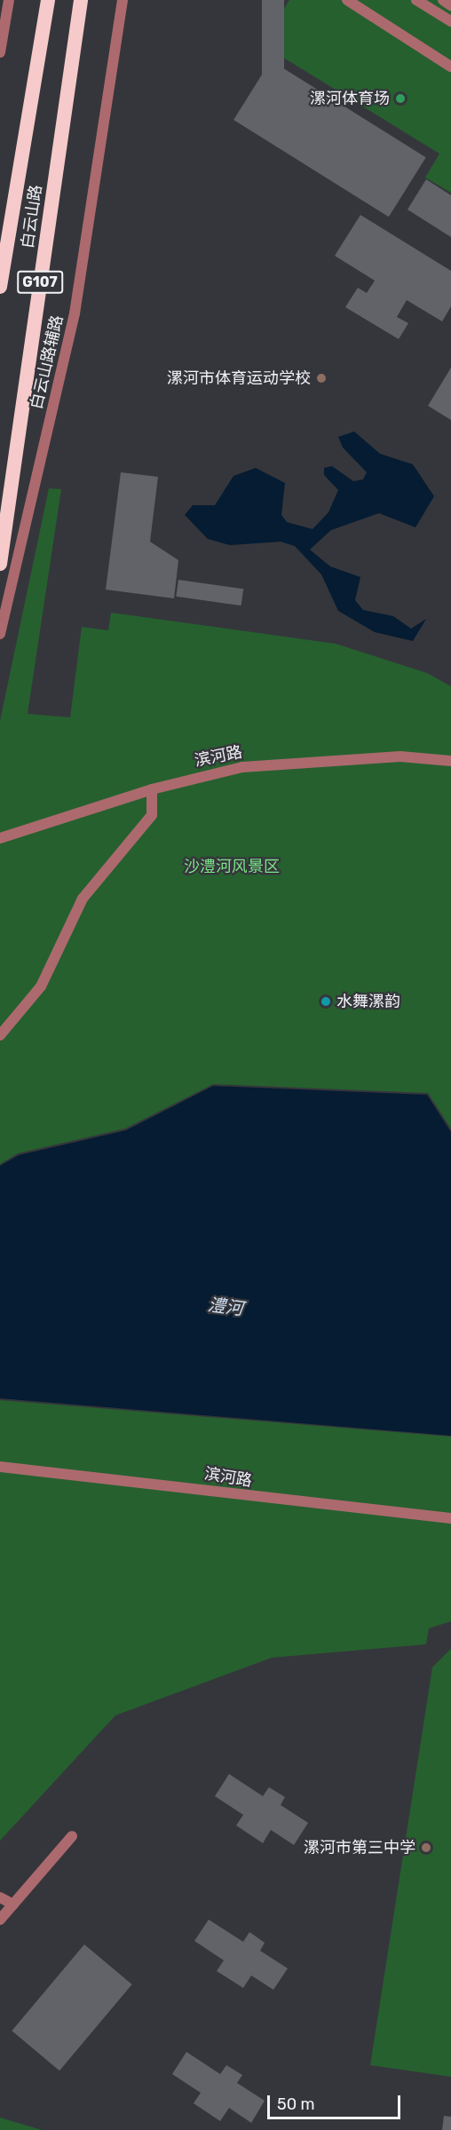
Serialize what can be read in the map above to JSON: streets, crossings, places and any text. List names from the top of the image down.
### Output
{
  "streets": {
    "highway": ["白云山路", "G107"],
    "street": ["白云山路辅路", "滨河路"]
  },
  "water": ["澧河"],
  "parks": ["沙澧河风景区"],
  "places": [
    "漯河体育场",
    "漯河市体育运动学校",
    "水舞漯韵",
    "漯河市第三中学"
  ],
  "scale_bar": "50 m"
}
